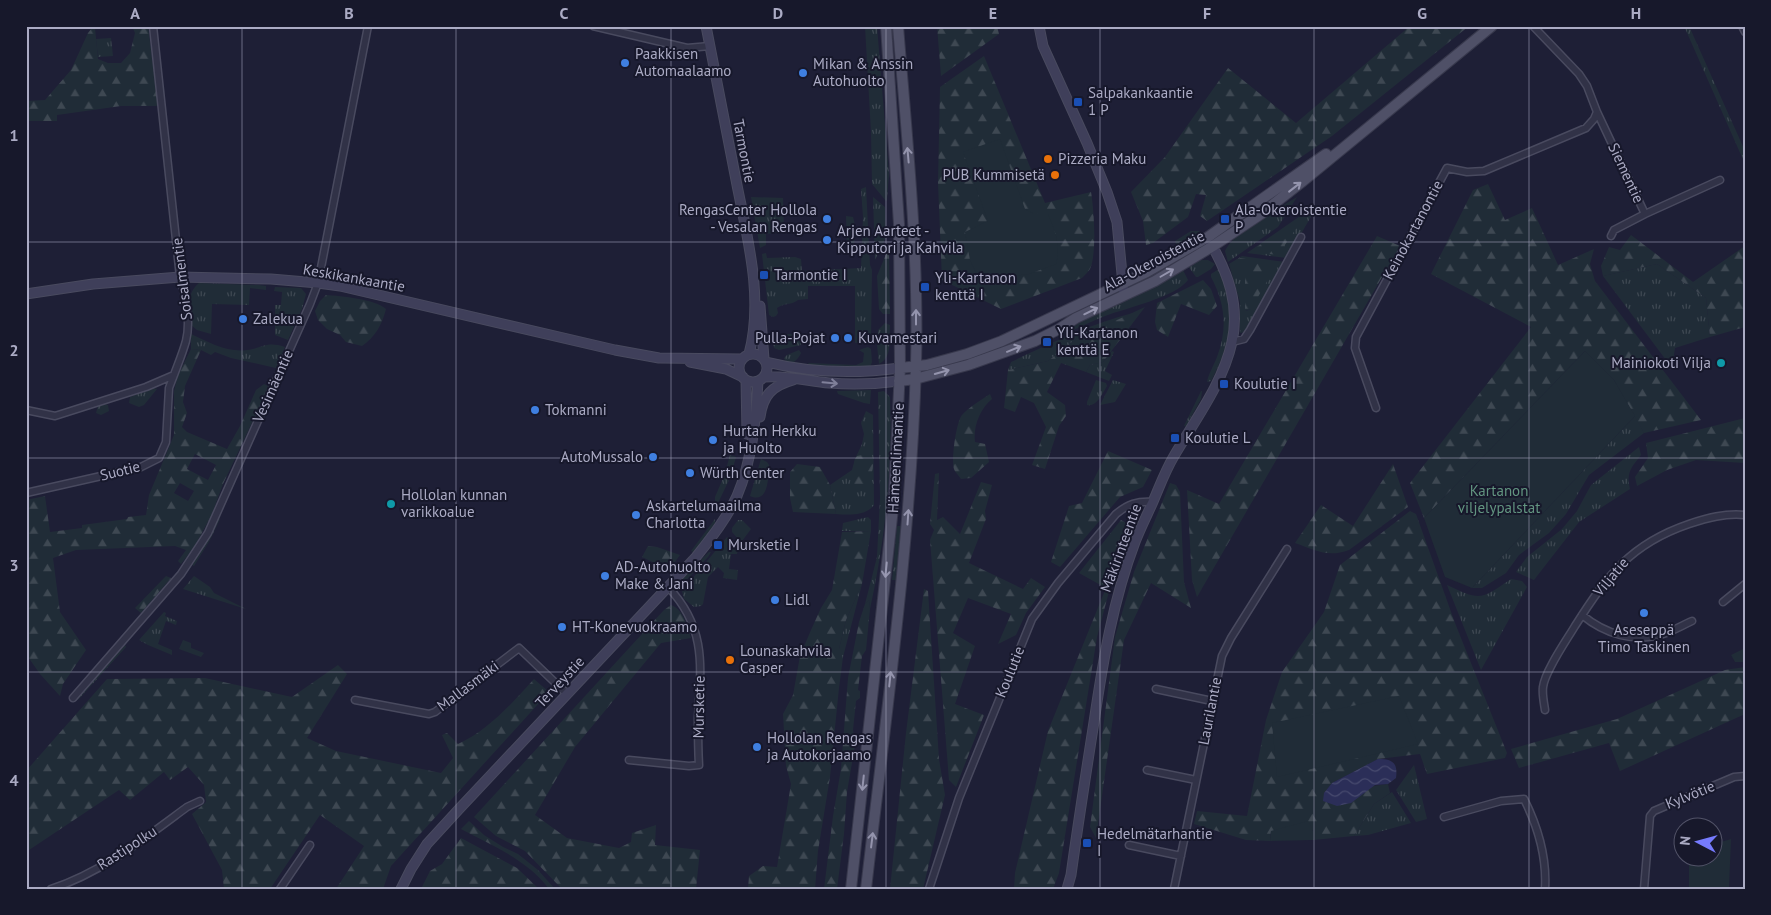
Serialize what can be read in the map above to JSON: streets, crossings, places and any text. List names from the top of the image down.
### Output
{
  "streets": {
    "main road": ["Ala-Okeroistentie", "Hämeenlinnantie"],
    "street": [
      "Tarmontie",
      "Siementie",
      "Keinokartanontie",
      "Keskikankaantie",
      "Soisalmentie",
      "Vesimäentie",
      "Suotie",
      "Mäkirinteentie",
      "Viljatie",
      "Koulutie",
      "Terveystie",
      "Mallasmäki",
      "Mursketie",
      "Laurilantie",
      "Kylvötie",
      "Rastipolku"
    ]
  },
  "crossings": [
    ["Tarmontie", "Keskikankaantie"],
    ["Tarmontie", "Terveystie"],
    ["Siementie", "Keinokartanontie"],
    ["Ala-Okeroistentie", "Hämeenlinnantie"],
    ["Ala-Okeroistentie", "Mäkirinteentie"],
    ["Keskikankaantie", "Soisalmentie"],
    ["Keskikankaantie", "Vesimäentie"],
    ["Keskikankaantie", "Terveystie"],
    ["Soisalmentie", "Suotie"],
    ["Mäkirinteentie", "Koulutie"],
    ["Terveystie", "Mallasmäki"],
    ["Terveystie", "Mursketie"]
  ],
  "parks": ["Kartanon viljelypalstat"],
  "places": {
    "other": [
      "Paakkisen Automaalaamo",
      "Mikan & Anssin Autohuolto",
      "Pizzeria Maku",
      "PUB Kummisetä",
      "RengasCenter Hollola - Vesalan Rengas",
      "Arjen Aarteet - Kipputori ja Kahvila",
      "Zalekua",
      "Pulla-Pojat",
      "Kuvamestari",
      "Mainiokoti Vilja",
      "Tokmanni",
      "Hurtan Herkku ja Huolto",
      "AutoMussalo",
      "Würth Center",
      "Hollolan kunnan varikkoalue",
      "Askartelumaailma Charlotta",
      "AD-Autohuolto Make & Jani",
      "Lidl",
      "Aseseppä Timo Taskinen",
      "HT-Konevuokraamo",
      "Lounaskahvila Casper",
      "Hollolan Rengas ja Autokorjaamo"
    ],
    "transit": [
      "Salpakankaantie 1 P",
      "Ala-Okeroistentie P",
      "Tarmontie I",
      "Yli-Kartanon kenttä I",
      "Yli-Kartanon kenttä E",
      "Koulutie I",
      "Koulutie L",
      "Mursketie I",
      "Hedelmätarhantie I"
    ]
  },
  "north": "left",
  "grid": {
    "columns": [
      "A",
      "B",
      "C",
      "D",
      "E",
      "F",
      "G",
      "H"
    ],
    "rows": [
      "1",
      "2",
      "3",
      "4"
    ]
  }
}
